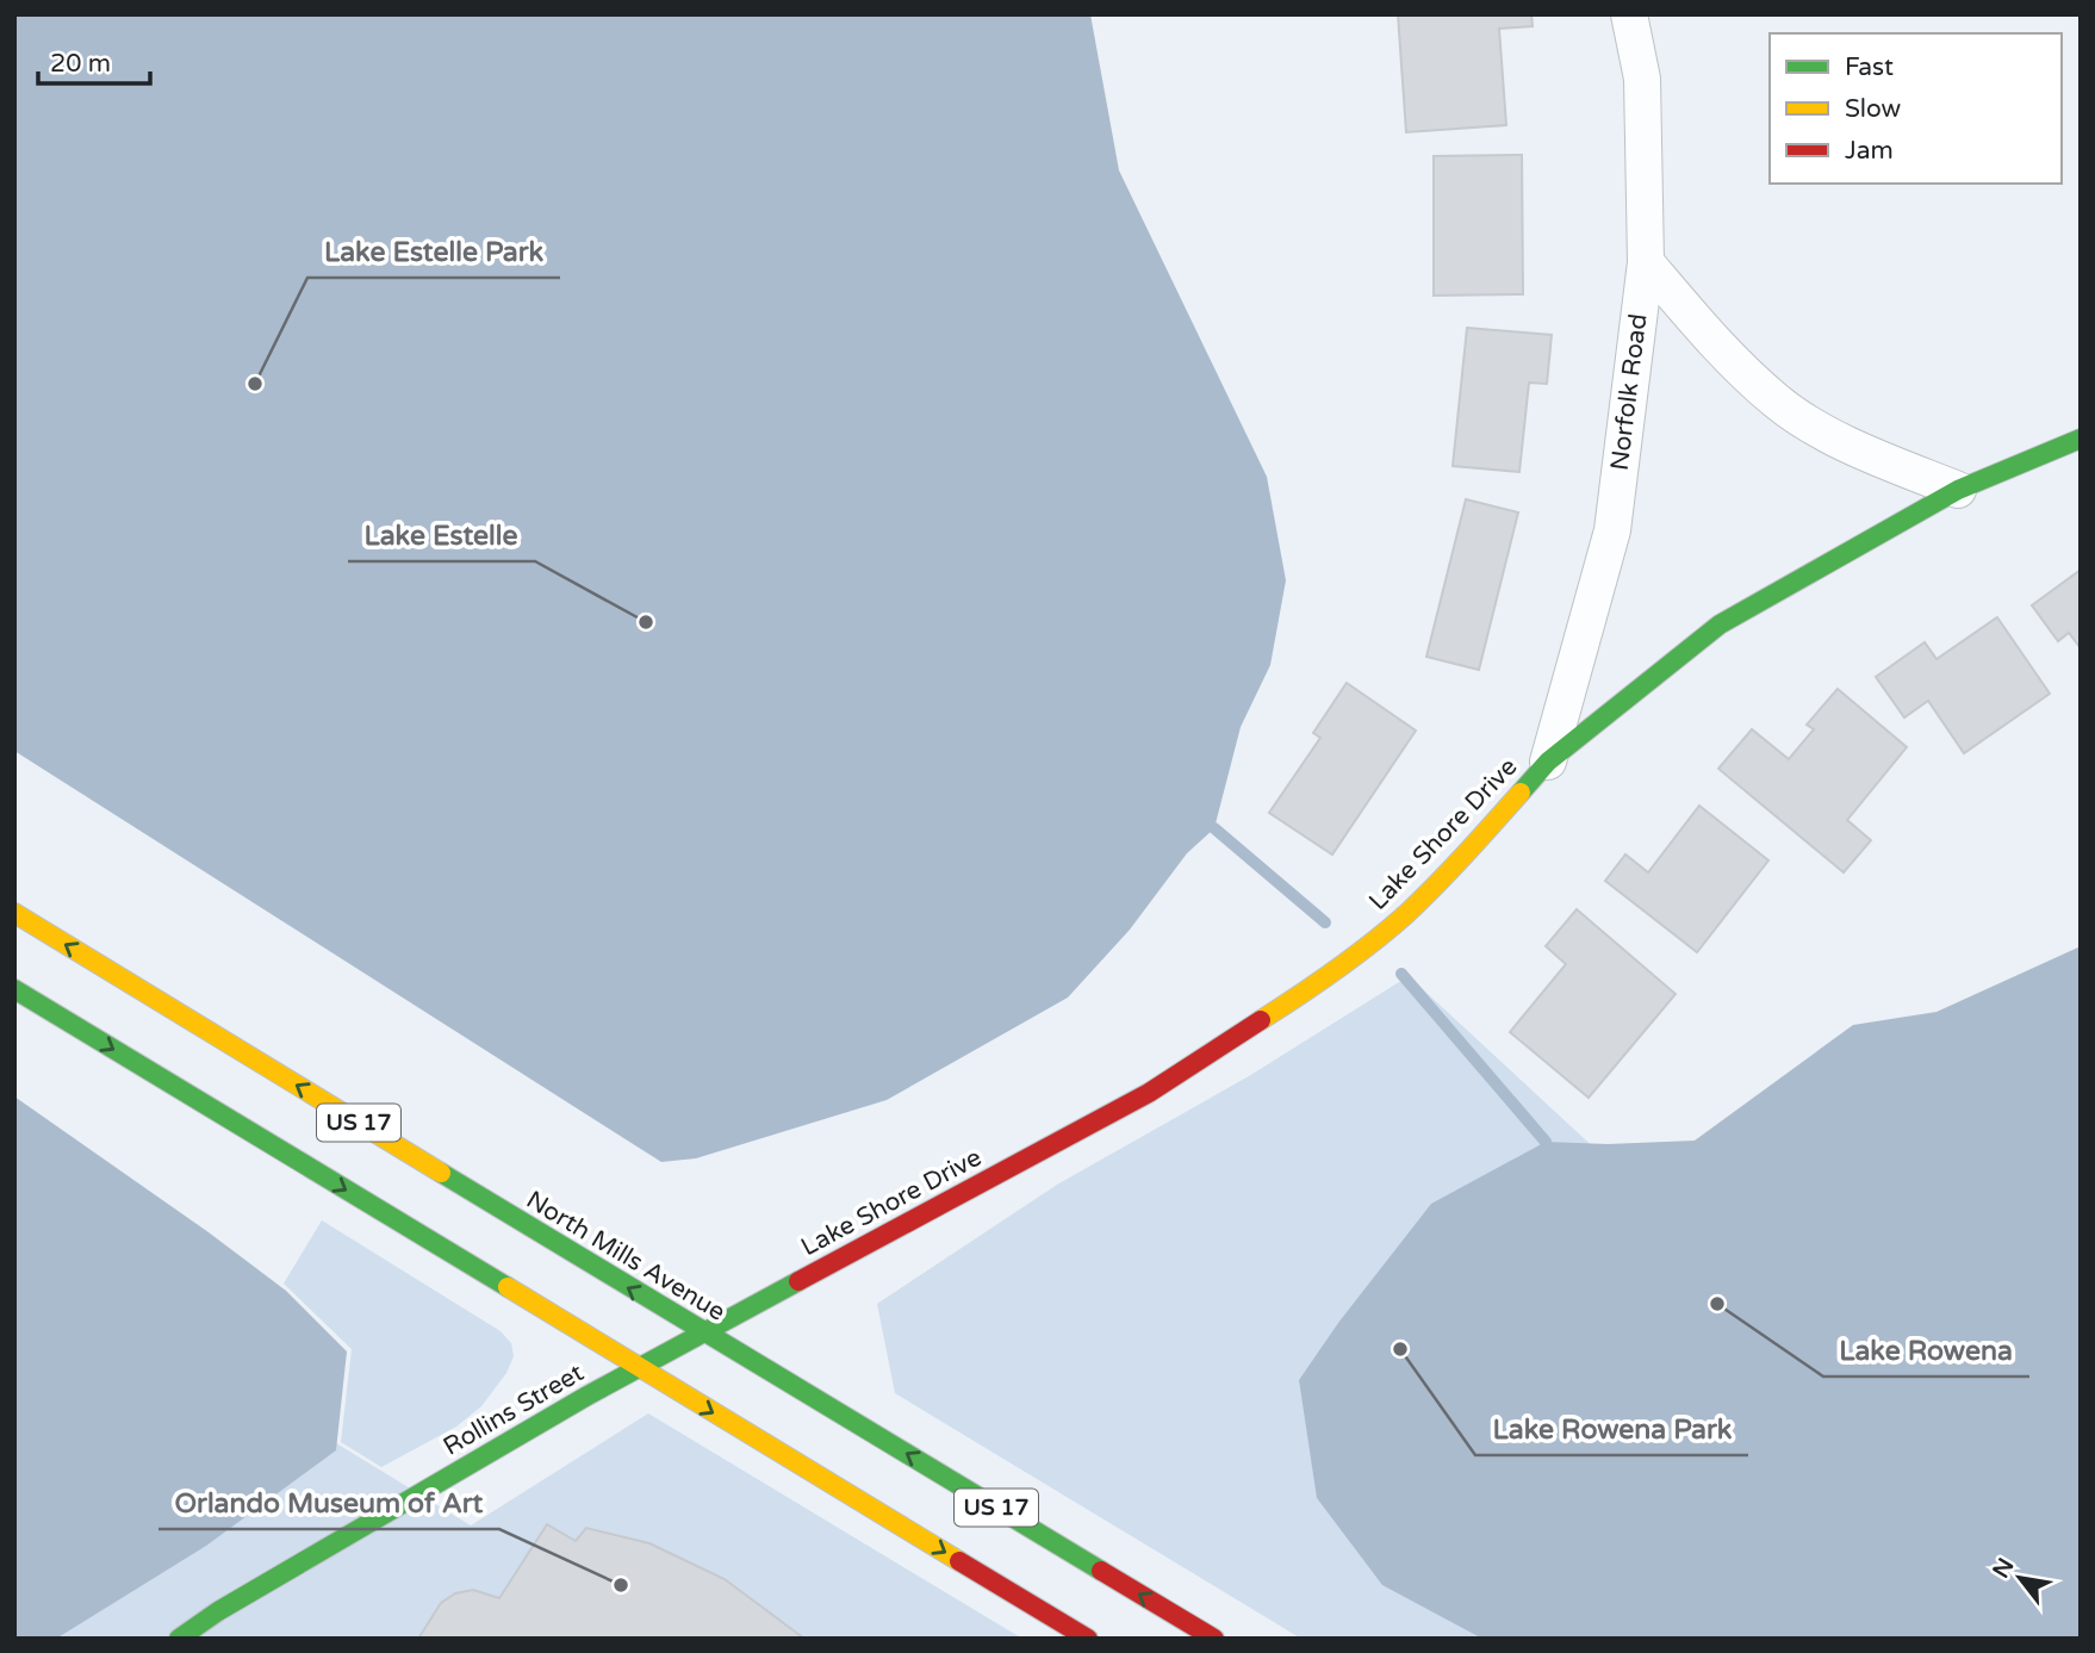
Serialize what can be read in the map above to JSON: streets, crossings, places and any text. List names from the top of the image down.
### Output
{
  "streets": {
    "main road": [
      "Lake Shore Drive",
      "US 17",
      "North Mills Avenue",
      "Rollins Street"
    ],
    "street": ["Norfolk Road"]
  },
  "crossings": [
    ["Norfolk Road", "Lake Shore Drive"],
    ["Lake Shore Drive", "North Mills Avenue"],
    ["Lake Shore Drive", "Rollins Street"],
    ["US 17", "Rollins Street"],
    ["North Mills Avenue", "Rollins Street"]
  ],
  "places": [
    "Lake Estelle Park",
    "Lake Estelle",
    "Lake Rowena",
    "Lake Rowena Park",
    "Orlando Museum of Art"
  ],
  "legend": ["Fast", "Slow", "Jam"],
  "scale_bar": "20 m",
  "north": "top left"
}
